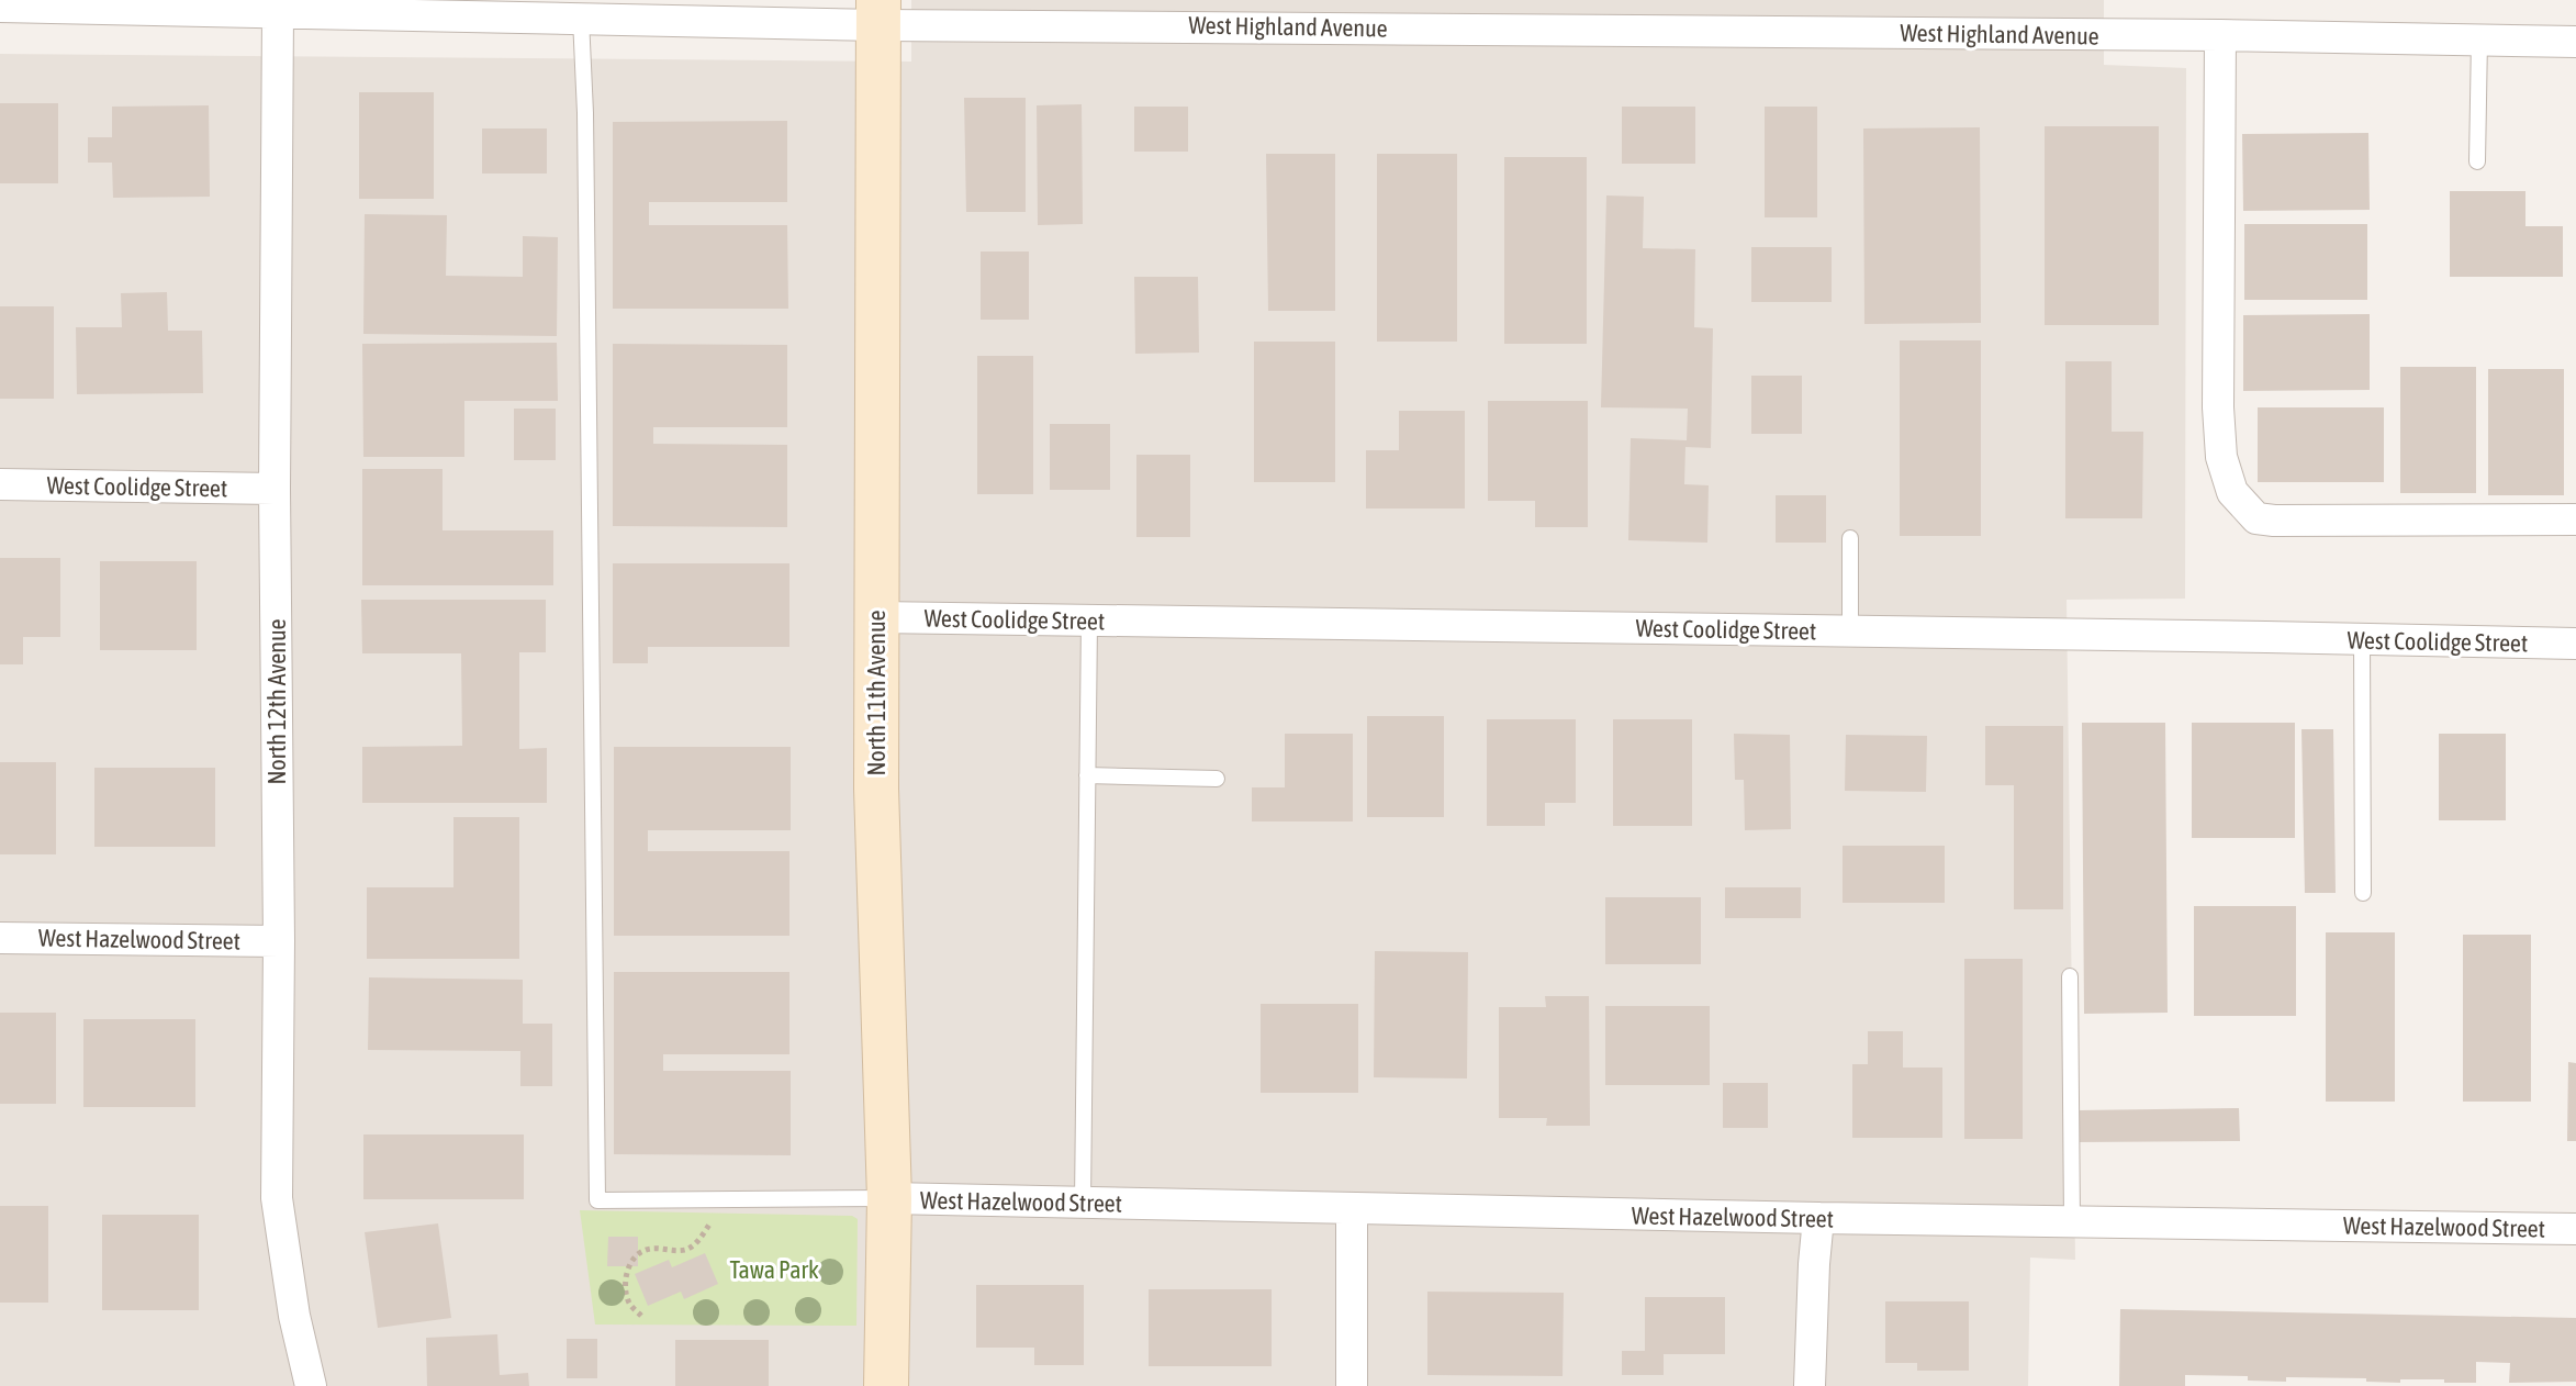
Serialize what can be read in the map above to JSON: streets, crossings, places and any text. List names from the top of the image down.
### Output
{
  "streets": {
    "street": [
      "West Highland Avenue",
      "West Coolidge Street",
      "North 11th Avenue",
      "North 12th Avenue",
      "West Hazelwood Street"
    ]
  },
  "crossings": [
    ["West Highland Avenue", "North 11th Avenue"],
    ["West Highland Avenue", "North 12th Avenue"],
    ["West Coolidge Street", "North 11th Avenue"],
    ["West Coolidge Street", "North 12th Avenue"],
    ["North 11th Avenue", "West Hazelwood Street"],
    ["North 12th Avenue", "West Hazelwood Street"]
  ],
  "parks": ["Tawa Park"]
}
